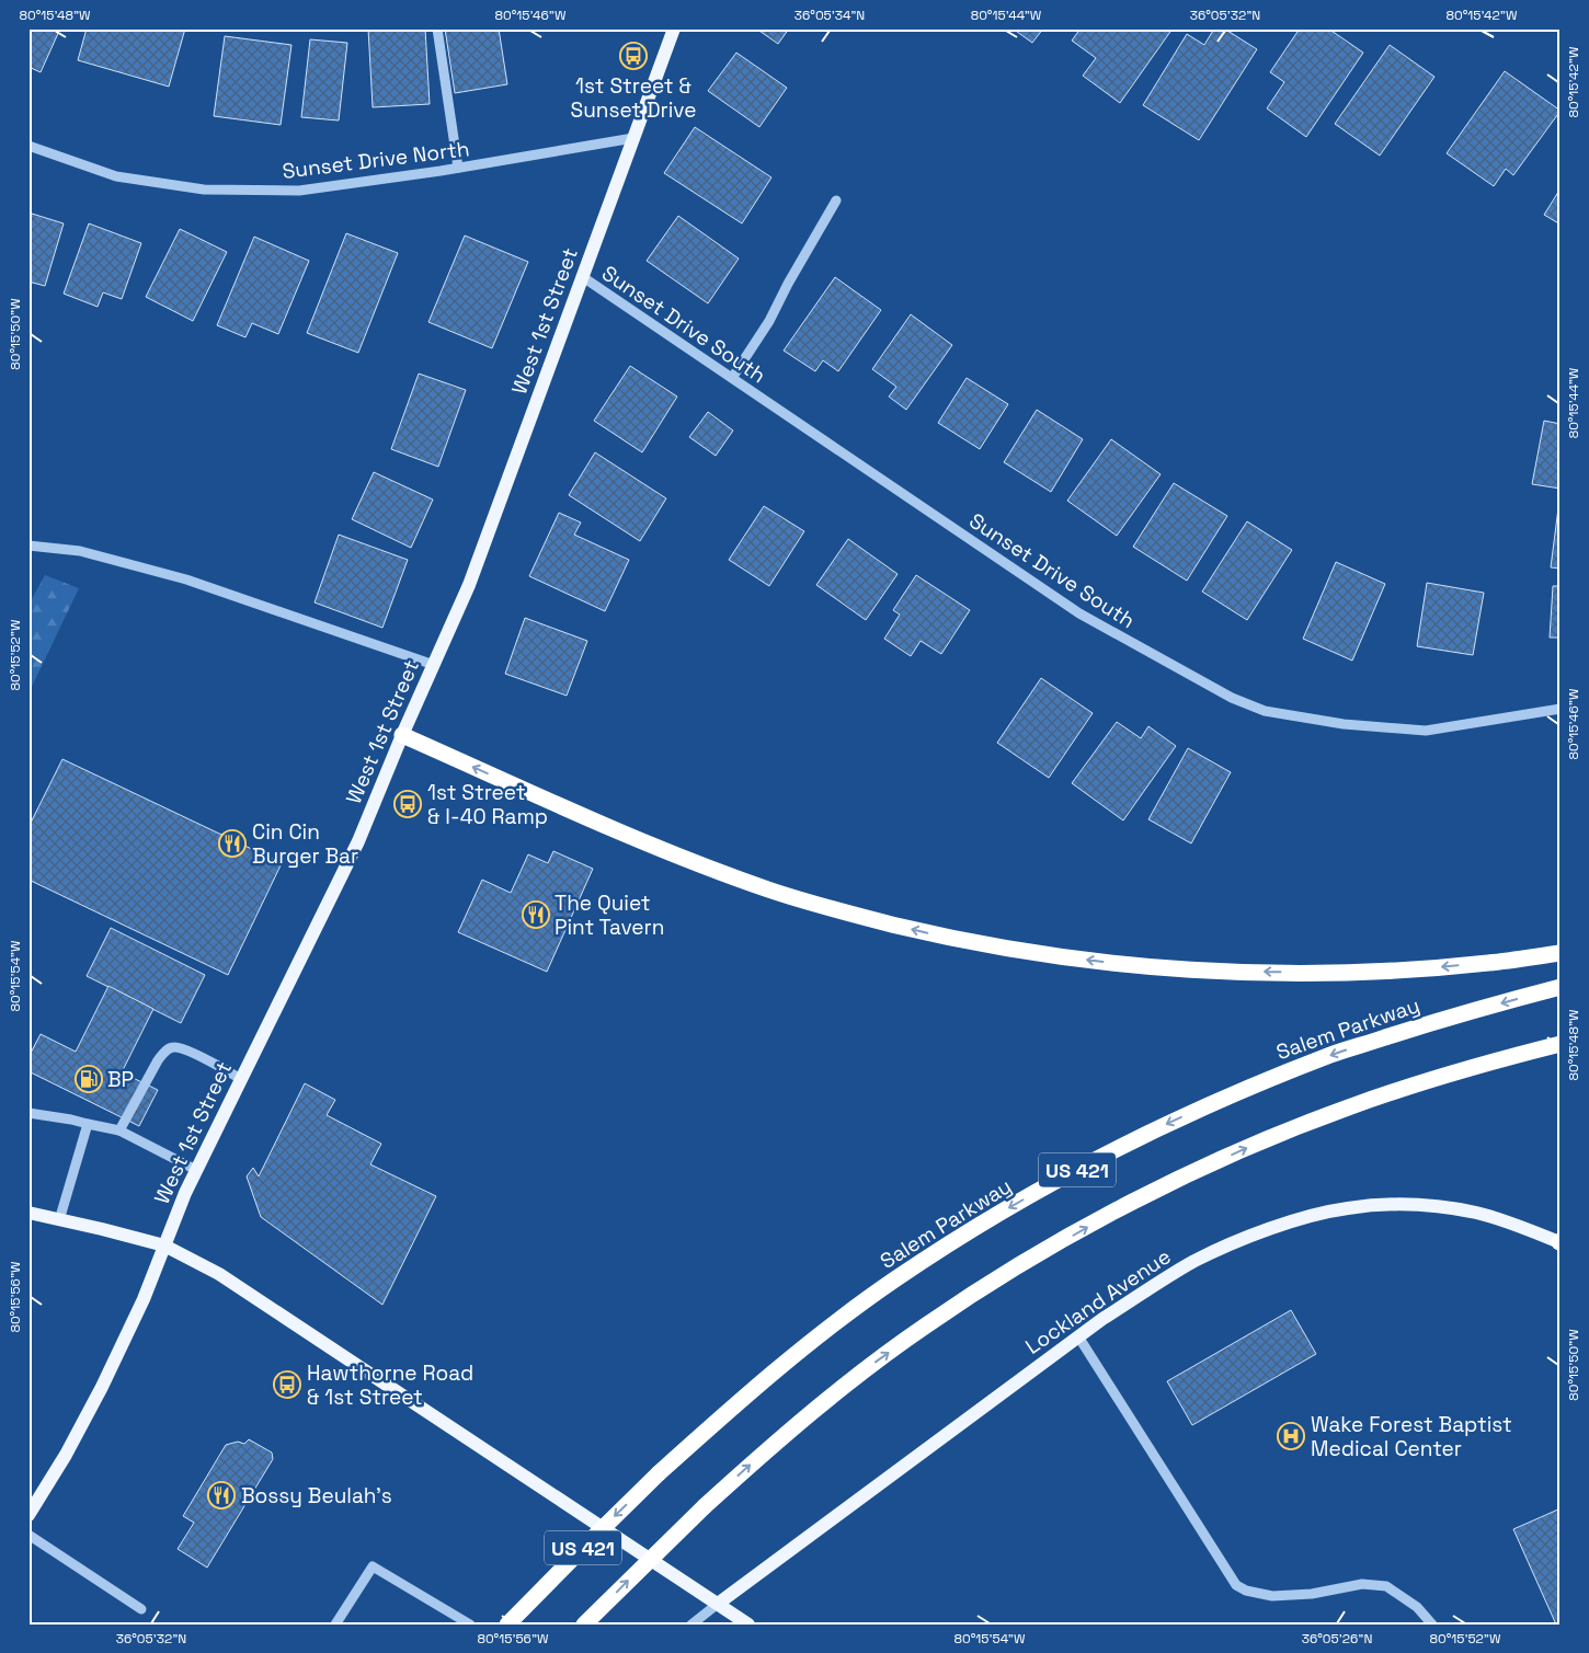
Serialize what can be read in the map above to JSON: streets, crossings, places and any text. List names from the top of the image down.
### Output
{
  "streets": {
    "highway": ["Salem Parkway", "US 421"],
    "main road": ["West 1st Street", "Lockland Avenue"],
    "street": ["Sunset Drive North", "Sunset Drive South"]
  },
  "crossings": [
    ["Sunset Drive North", "West 1st Street"],
    ["West 1st Street", "Sunset Drive South"]
  ],
  "places": {
    "bus stop": ["1st Street & Sunset Drive", "1st Street & I-40 Ramp", "Hawthorne Road & 1st Street"],
    "restaurant": ["Cin Cin Burger Bar", "The Quiet Pint Tavern", "Bossy Beulah's"],
    "fuel station": ["BP"],
    "hospital": ["Wake Forest Baptist Medical Center"]
  },
  "coordinates": [
    "80°15'48\"W",
    "80°15'46\"W",
    "36°05'34\"N",
    "80°15'44\"W",
    "36°05'32\"N",
    "80°15'42\"W",
    "80°15'50\"W",
    "80°15'52\"W",
    "80°15'54\"W",
    "80°15'56\"W",
    "36°05'26\"N"
  ]
}
